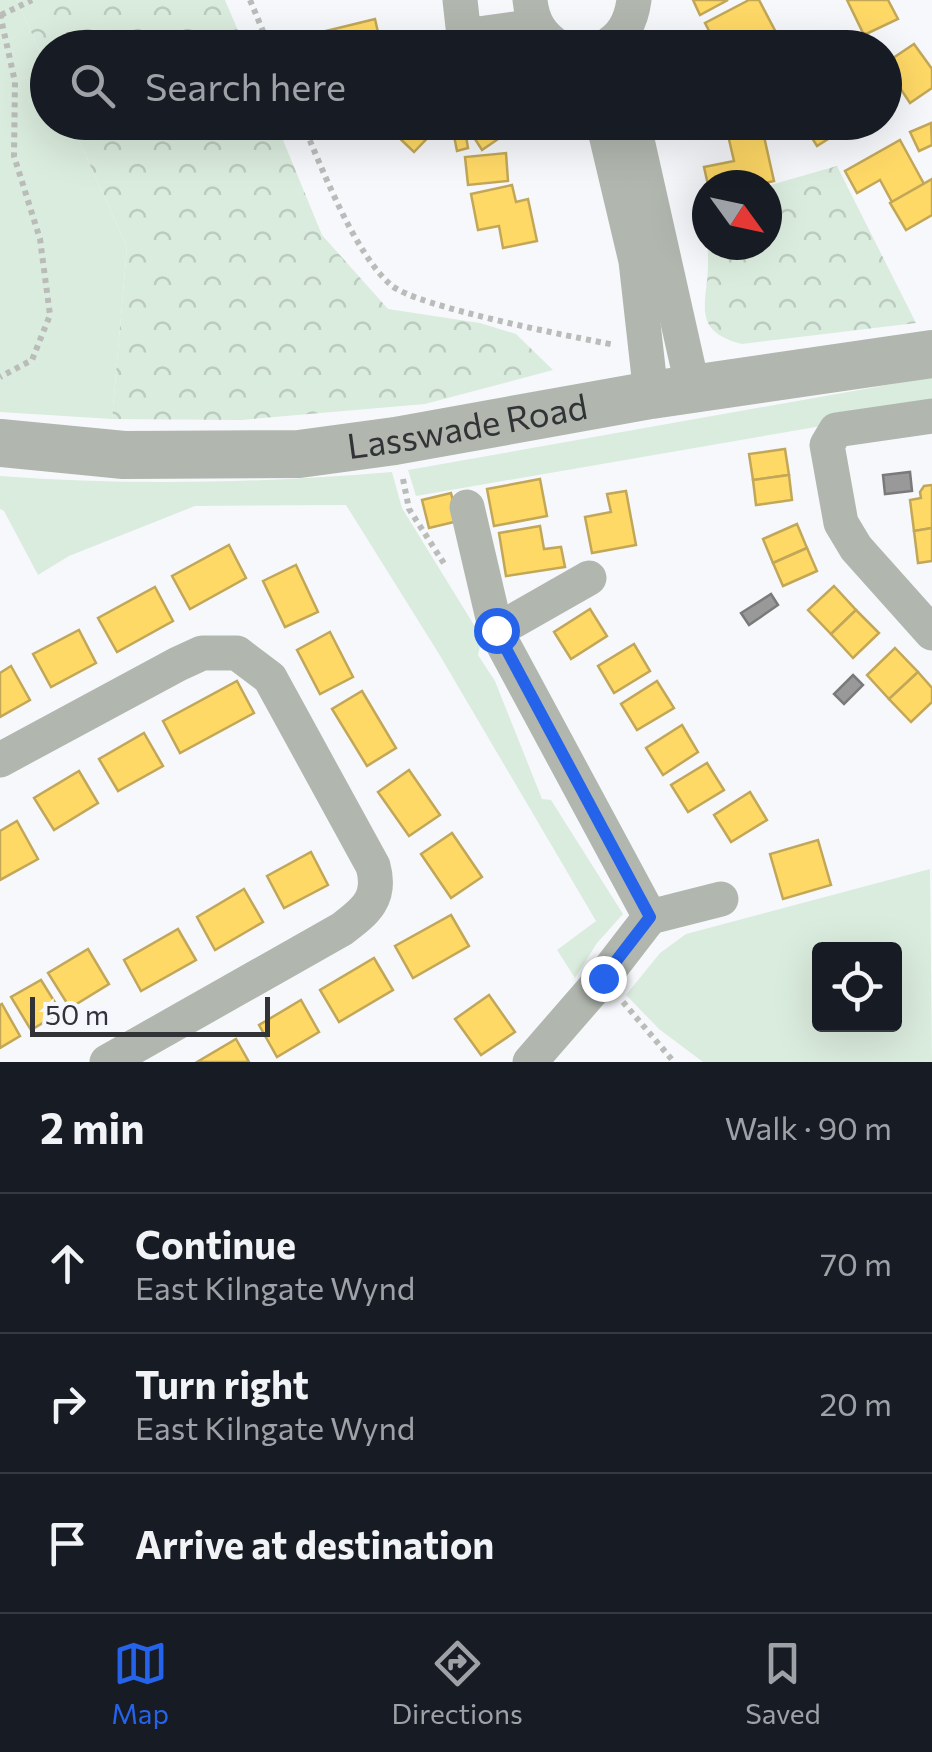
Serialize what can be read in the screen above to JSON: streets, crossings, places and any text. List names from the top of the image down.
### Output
{
  "streets": {
    "street": ["Lasswade Road"]
  },
  "scale_bar": "50 m",
  "north": "bottom right",
  "page": {
    "search": "Search here",
    "scale": "50 m",
    "heading": ["2 min", "Walk · 90 m"],
    "list": [
      ["Continue", "East Kilngate Wynd", "70 m"],
      ["Turn right", "East Kilngate Wynd", "20 m"],
      "Arrive at destination"
    ],
    "nav": ["Map", "Directions", "Saved"]
  }
}
